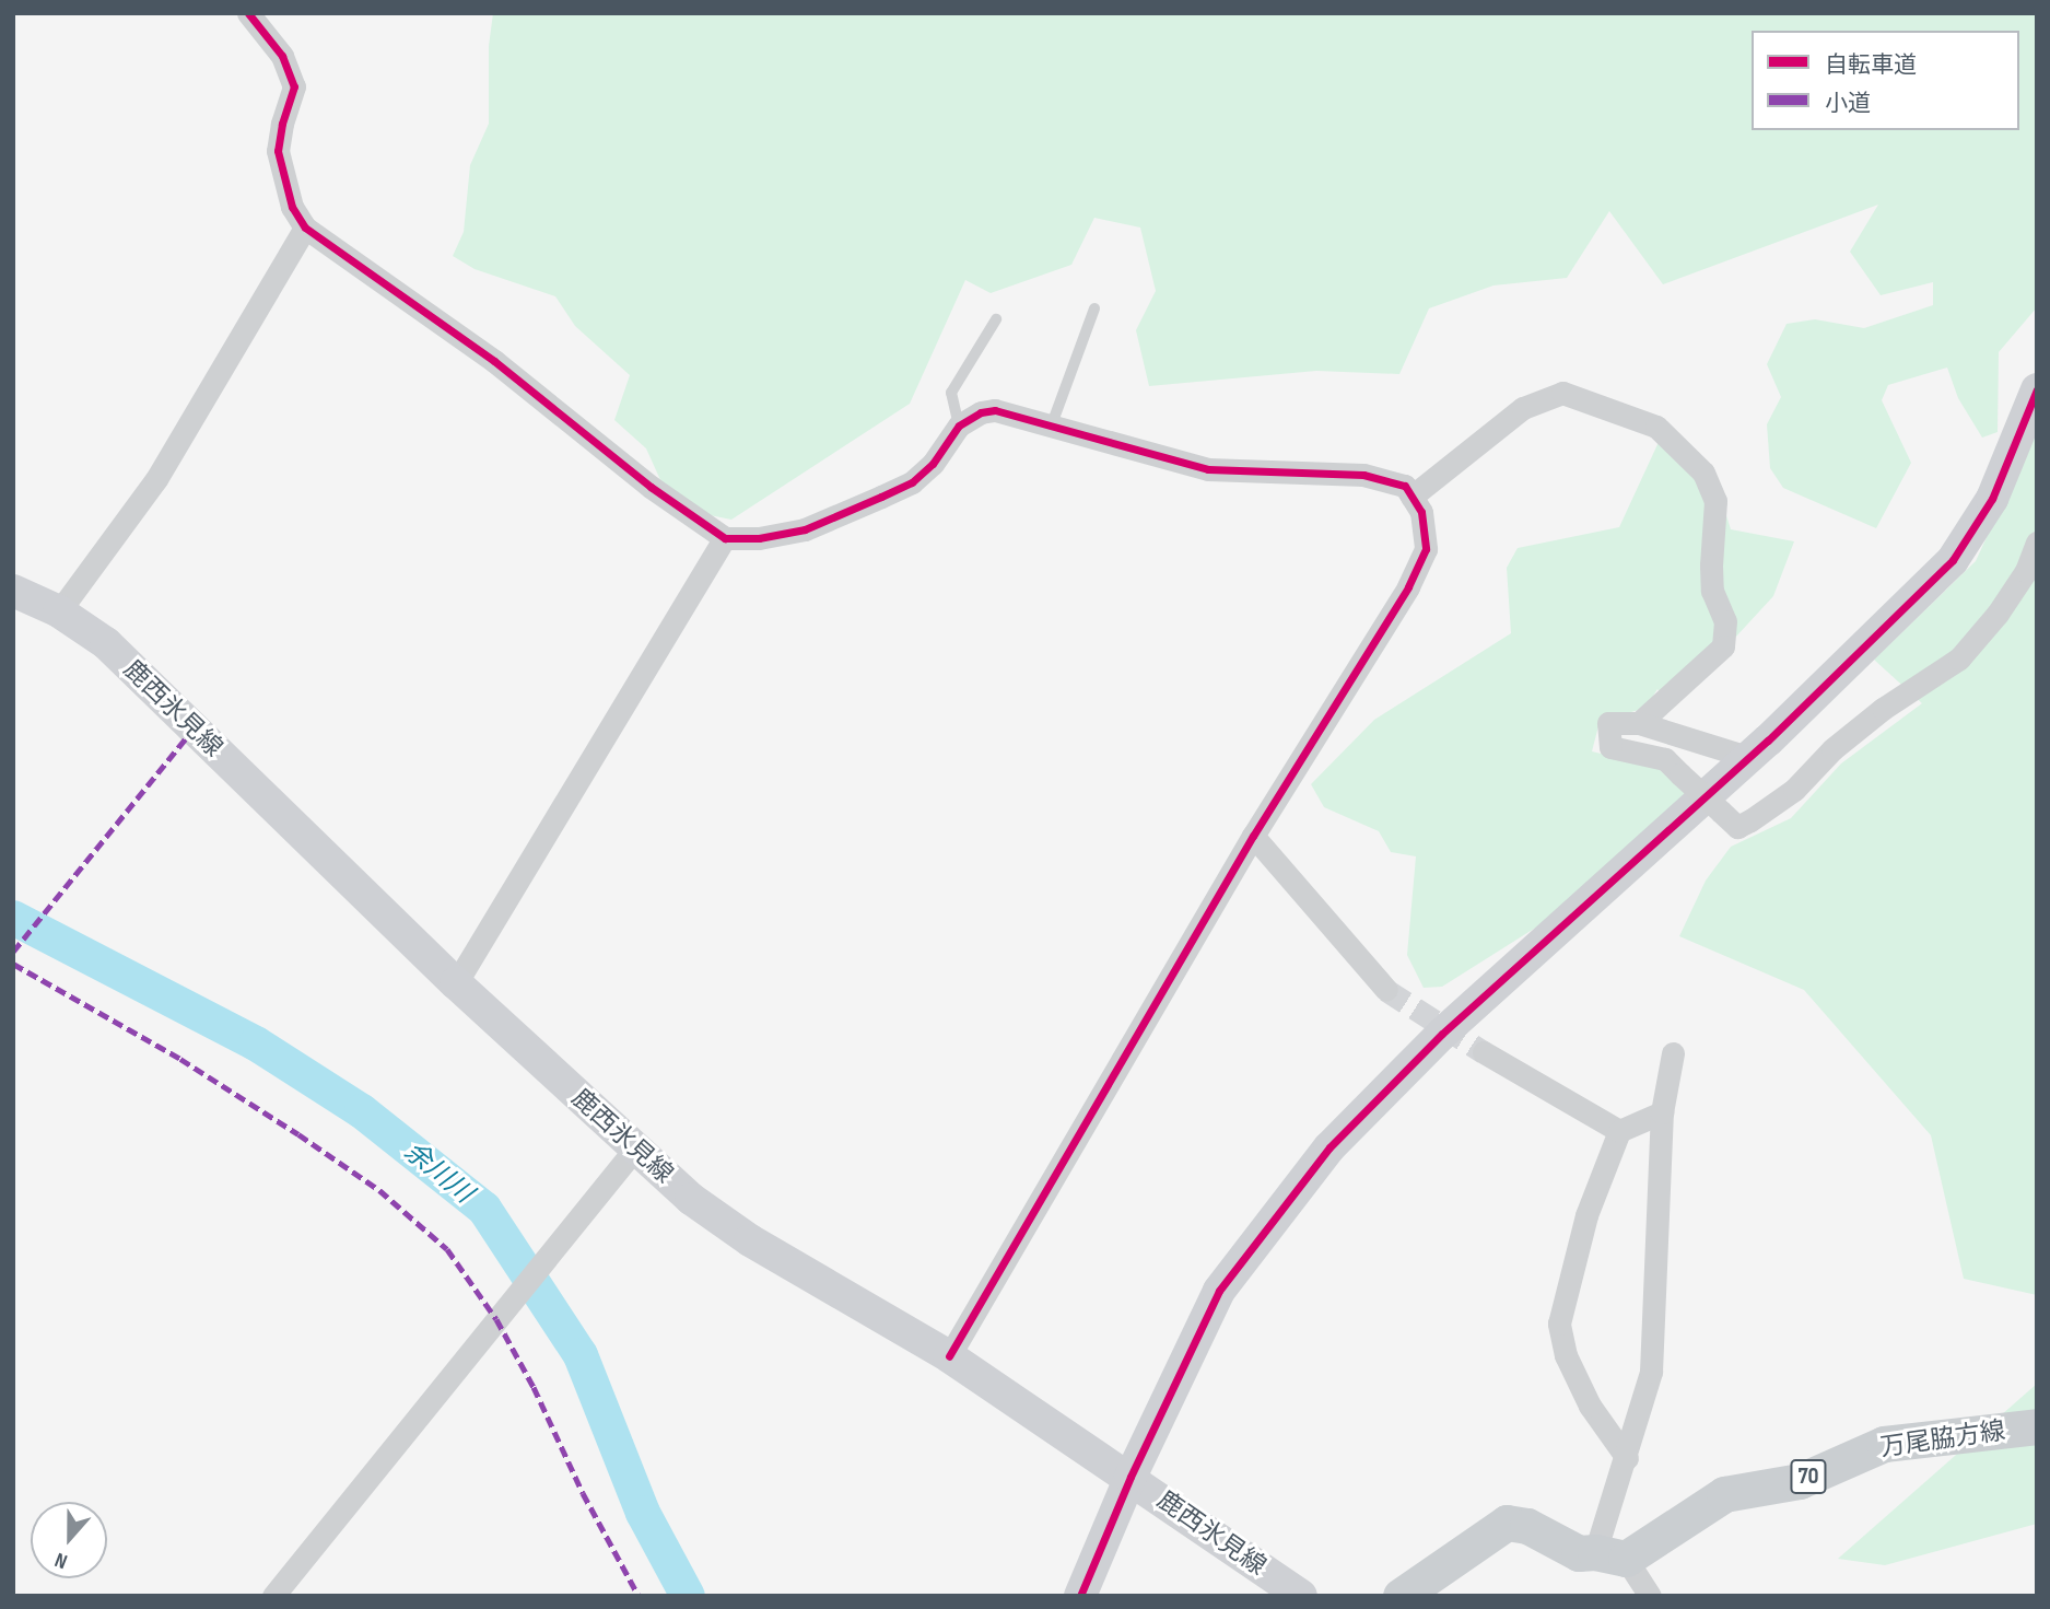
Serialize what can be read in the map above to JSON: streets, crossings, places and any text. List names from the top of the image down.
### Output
{
  "streets": {
    "main road": ["鹿西氷見線", "万尾脇方線", "70"]
  },
  "water": ["余川川"],
  "legend": ["自転車道", "小道"],
  "north": "bottom"
}
